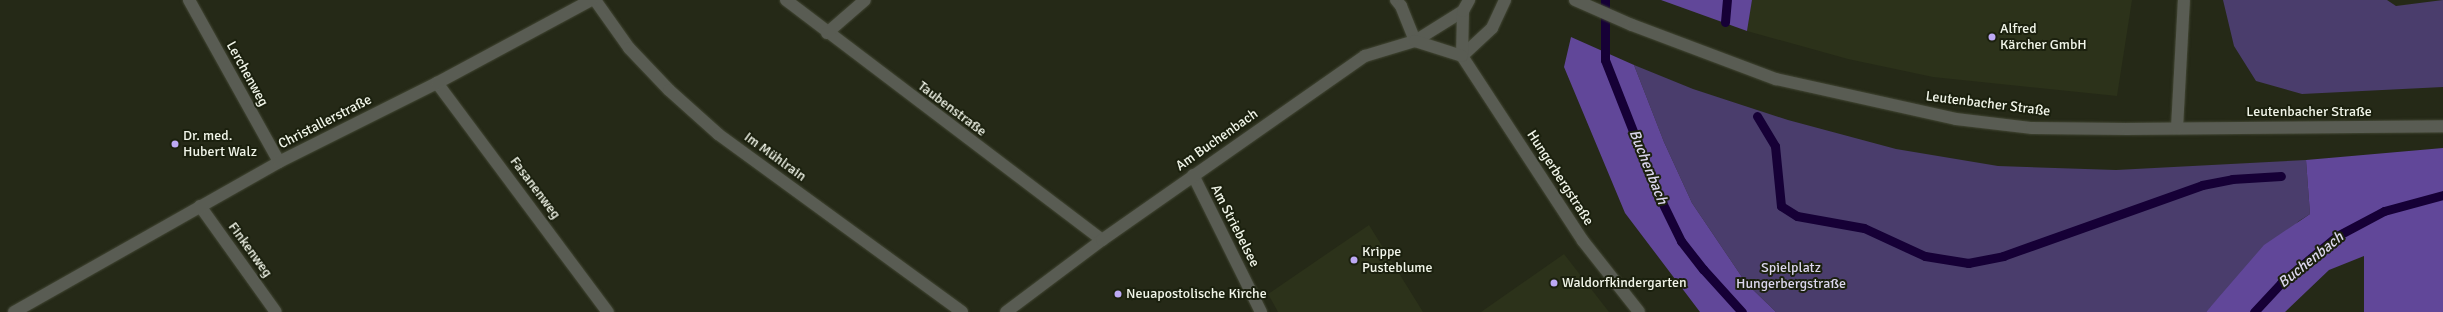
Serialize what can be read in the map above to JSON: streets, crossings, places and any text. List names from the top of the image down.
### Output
{
  "streets": {
    "street": [
      "Lerchenweg",
      "Leutenbacher Straße",
      "Taubenstraße",
      "Christallerstraße",
      "Am Buchenbach",
      "Im Mühlrain",
      "Hungerbergstraße",
      "Fasanenweg",
      "Am Striebelsee",
      "Finkenweg"
    ]
  },
  "crossings": [
    ["Lerchenweg", "Christallerstraße"],
    ["Taubenstraße", "Am Buchenbach"],
    ["Christallerstraße", "Fasanenweg"],
    ["Christallerstraße", "Finkenweg"],
    ["Am Buchenbach", "Am Striebelsee"]
  ],
  "water": ["Buchenbach"],
  "parks": ["Spielplatz Hungerbergstraße"],
  "places": [
    "Alfred Kärcher GmbH",
    "Dr. med. Hubert Walz",
    "Krippe Pusteblume",
    "Waldorfkindergarten",
    "Neuapostolische Kirche"
  ]
}
